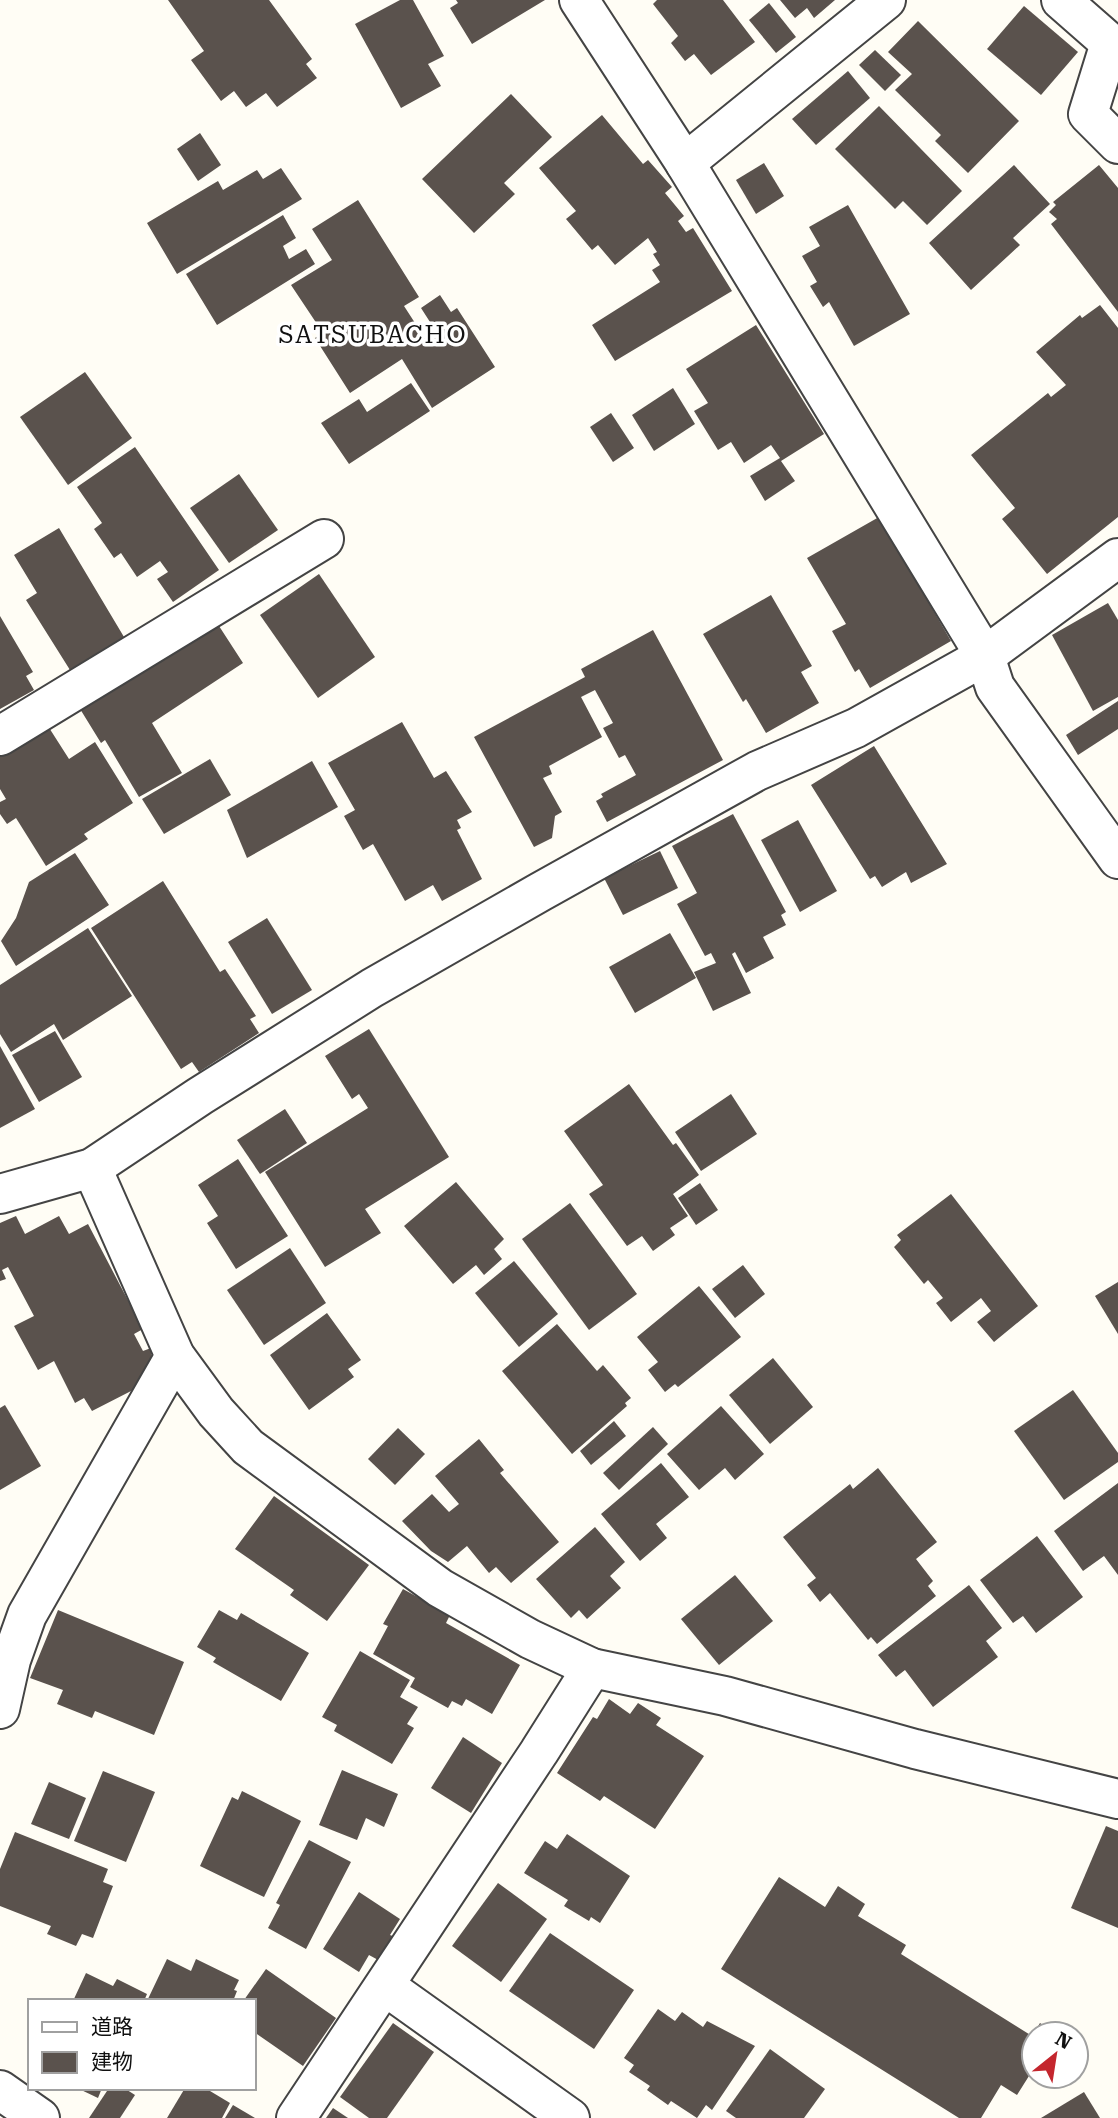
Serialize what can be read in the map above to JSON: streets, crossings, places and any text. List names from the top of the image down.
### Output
{
  "districts": ["SATSUBACHO"],
  "legend": ["道路", "建物"],
  "north": "top right"
}
